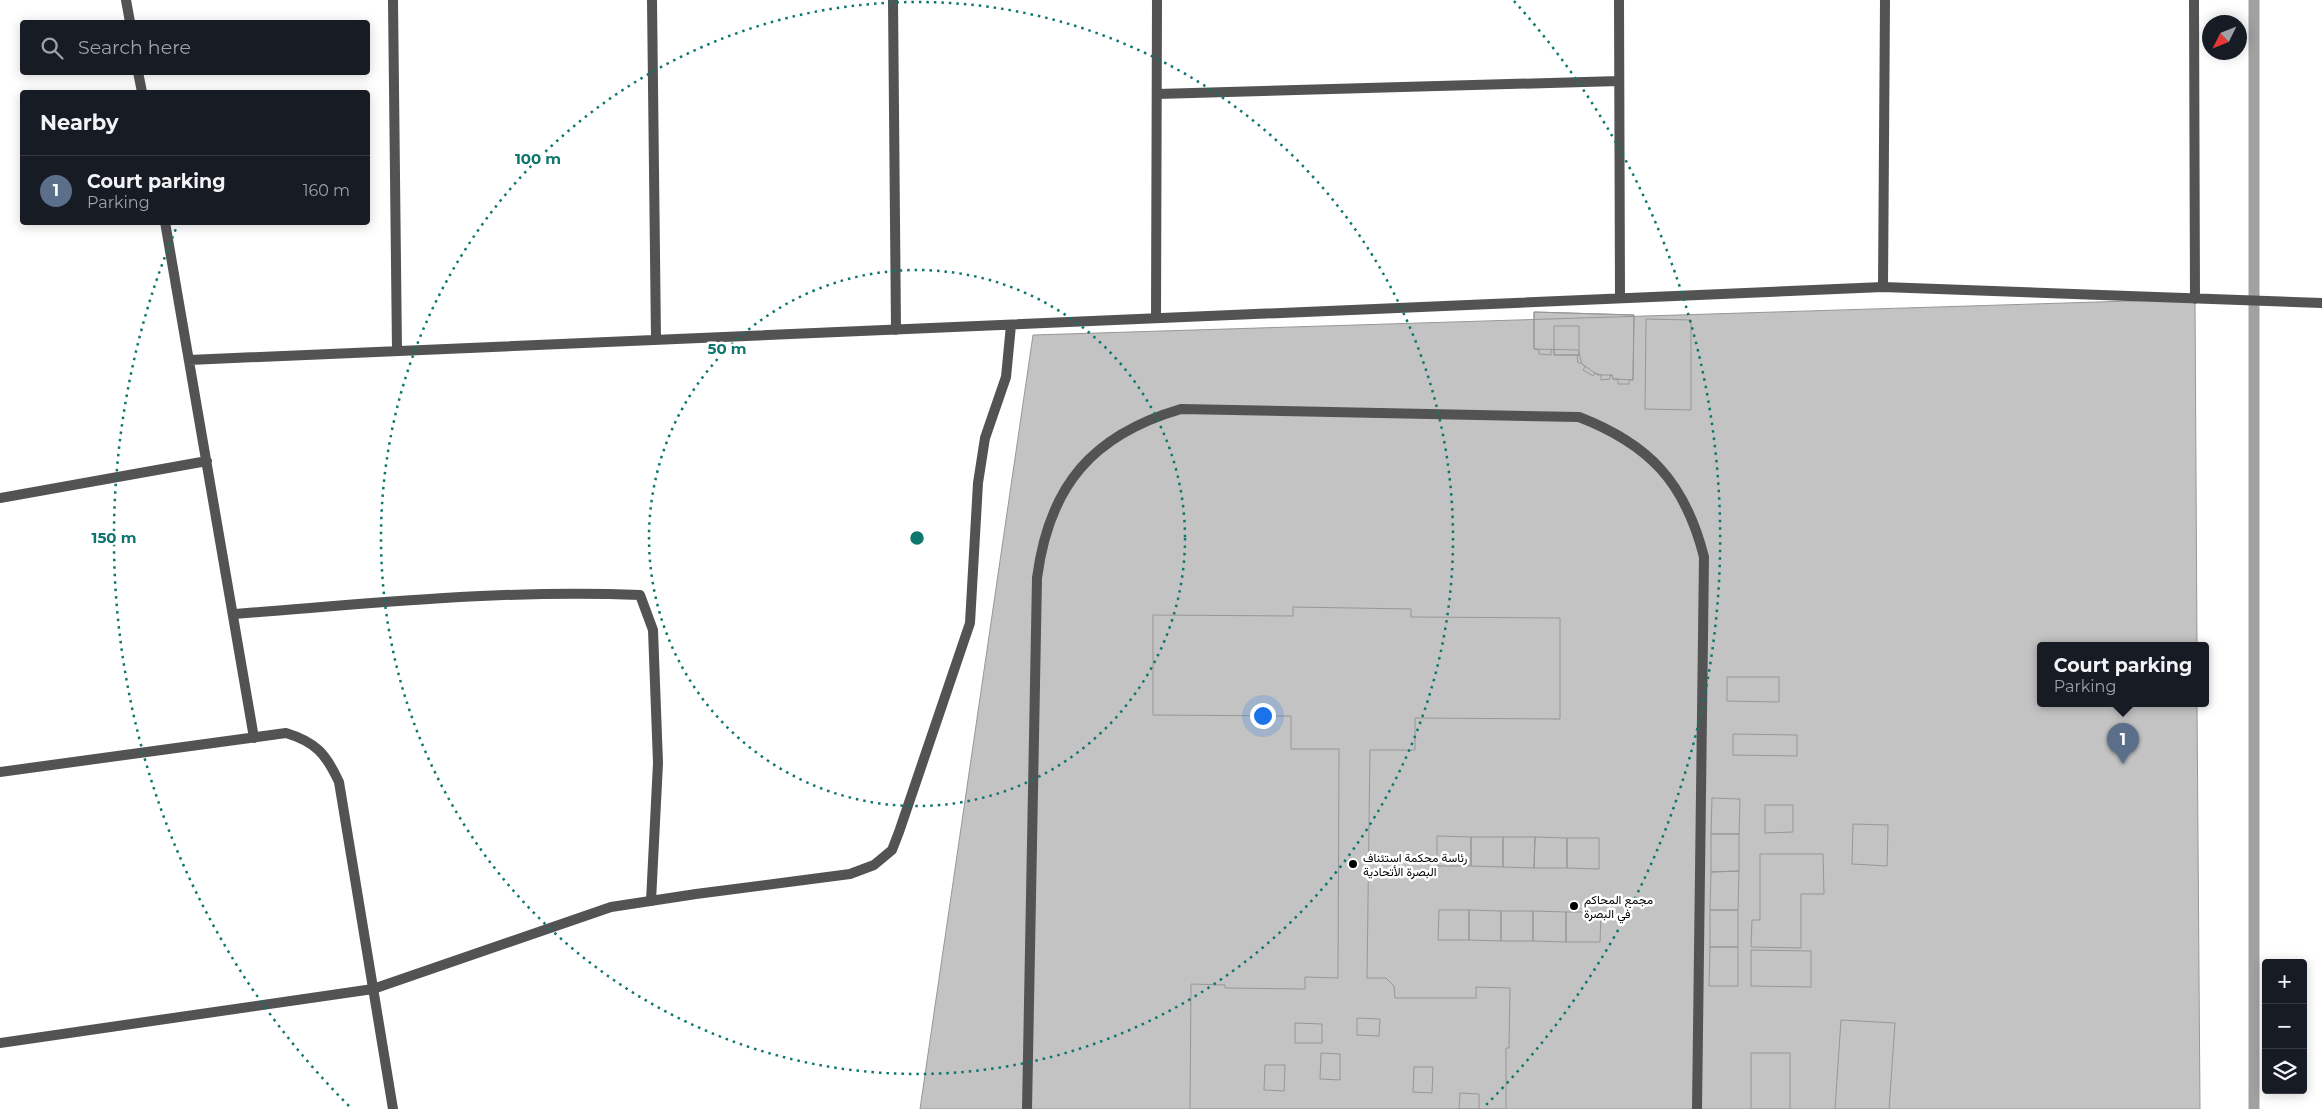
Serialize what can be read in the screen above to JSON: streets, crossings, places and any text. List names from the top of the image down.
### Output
{
  "places": ["رئاسة محكمة استئناف البصرة الأتحادية", "مجمع المحاكم في البصرة"],
  "north": "bottom left",
  "page": {
    "search": "Search here",
    "heading": "Nearby",
    "list": [
      {
        "mark": "1",
        "name": "Court parking",
        "note": "Parking",
        "value": "160 m"
      }
    ],
    "popup": ["Court parking", "Parking"],
    "pins": "1",
    "map_buttons": ["+", "−"]
  },
  "rings": ["100 m", "50 m", "150 m"]
}
